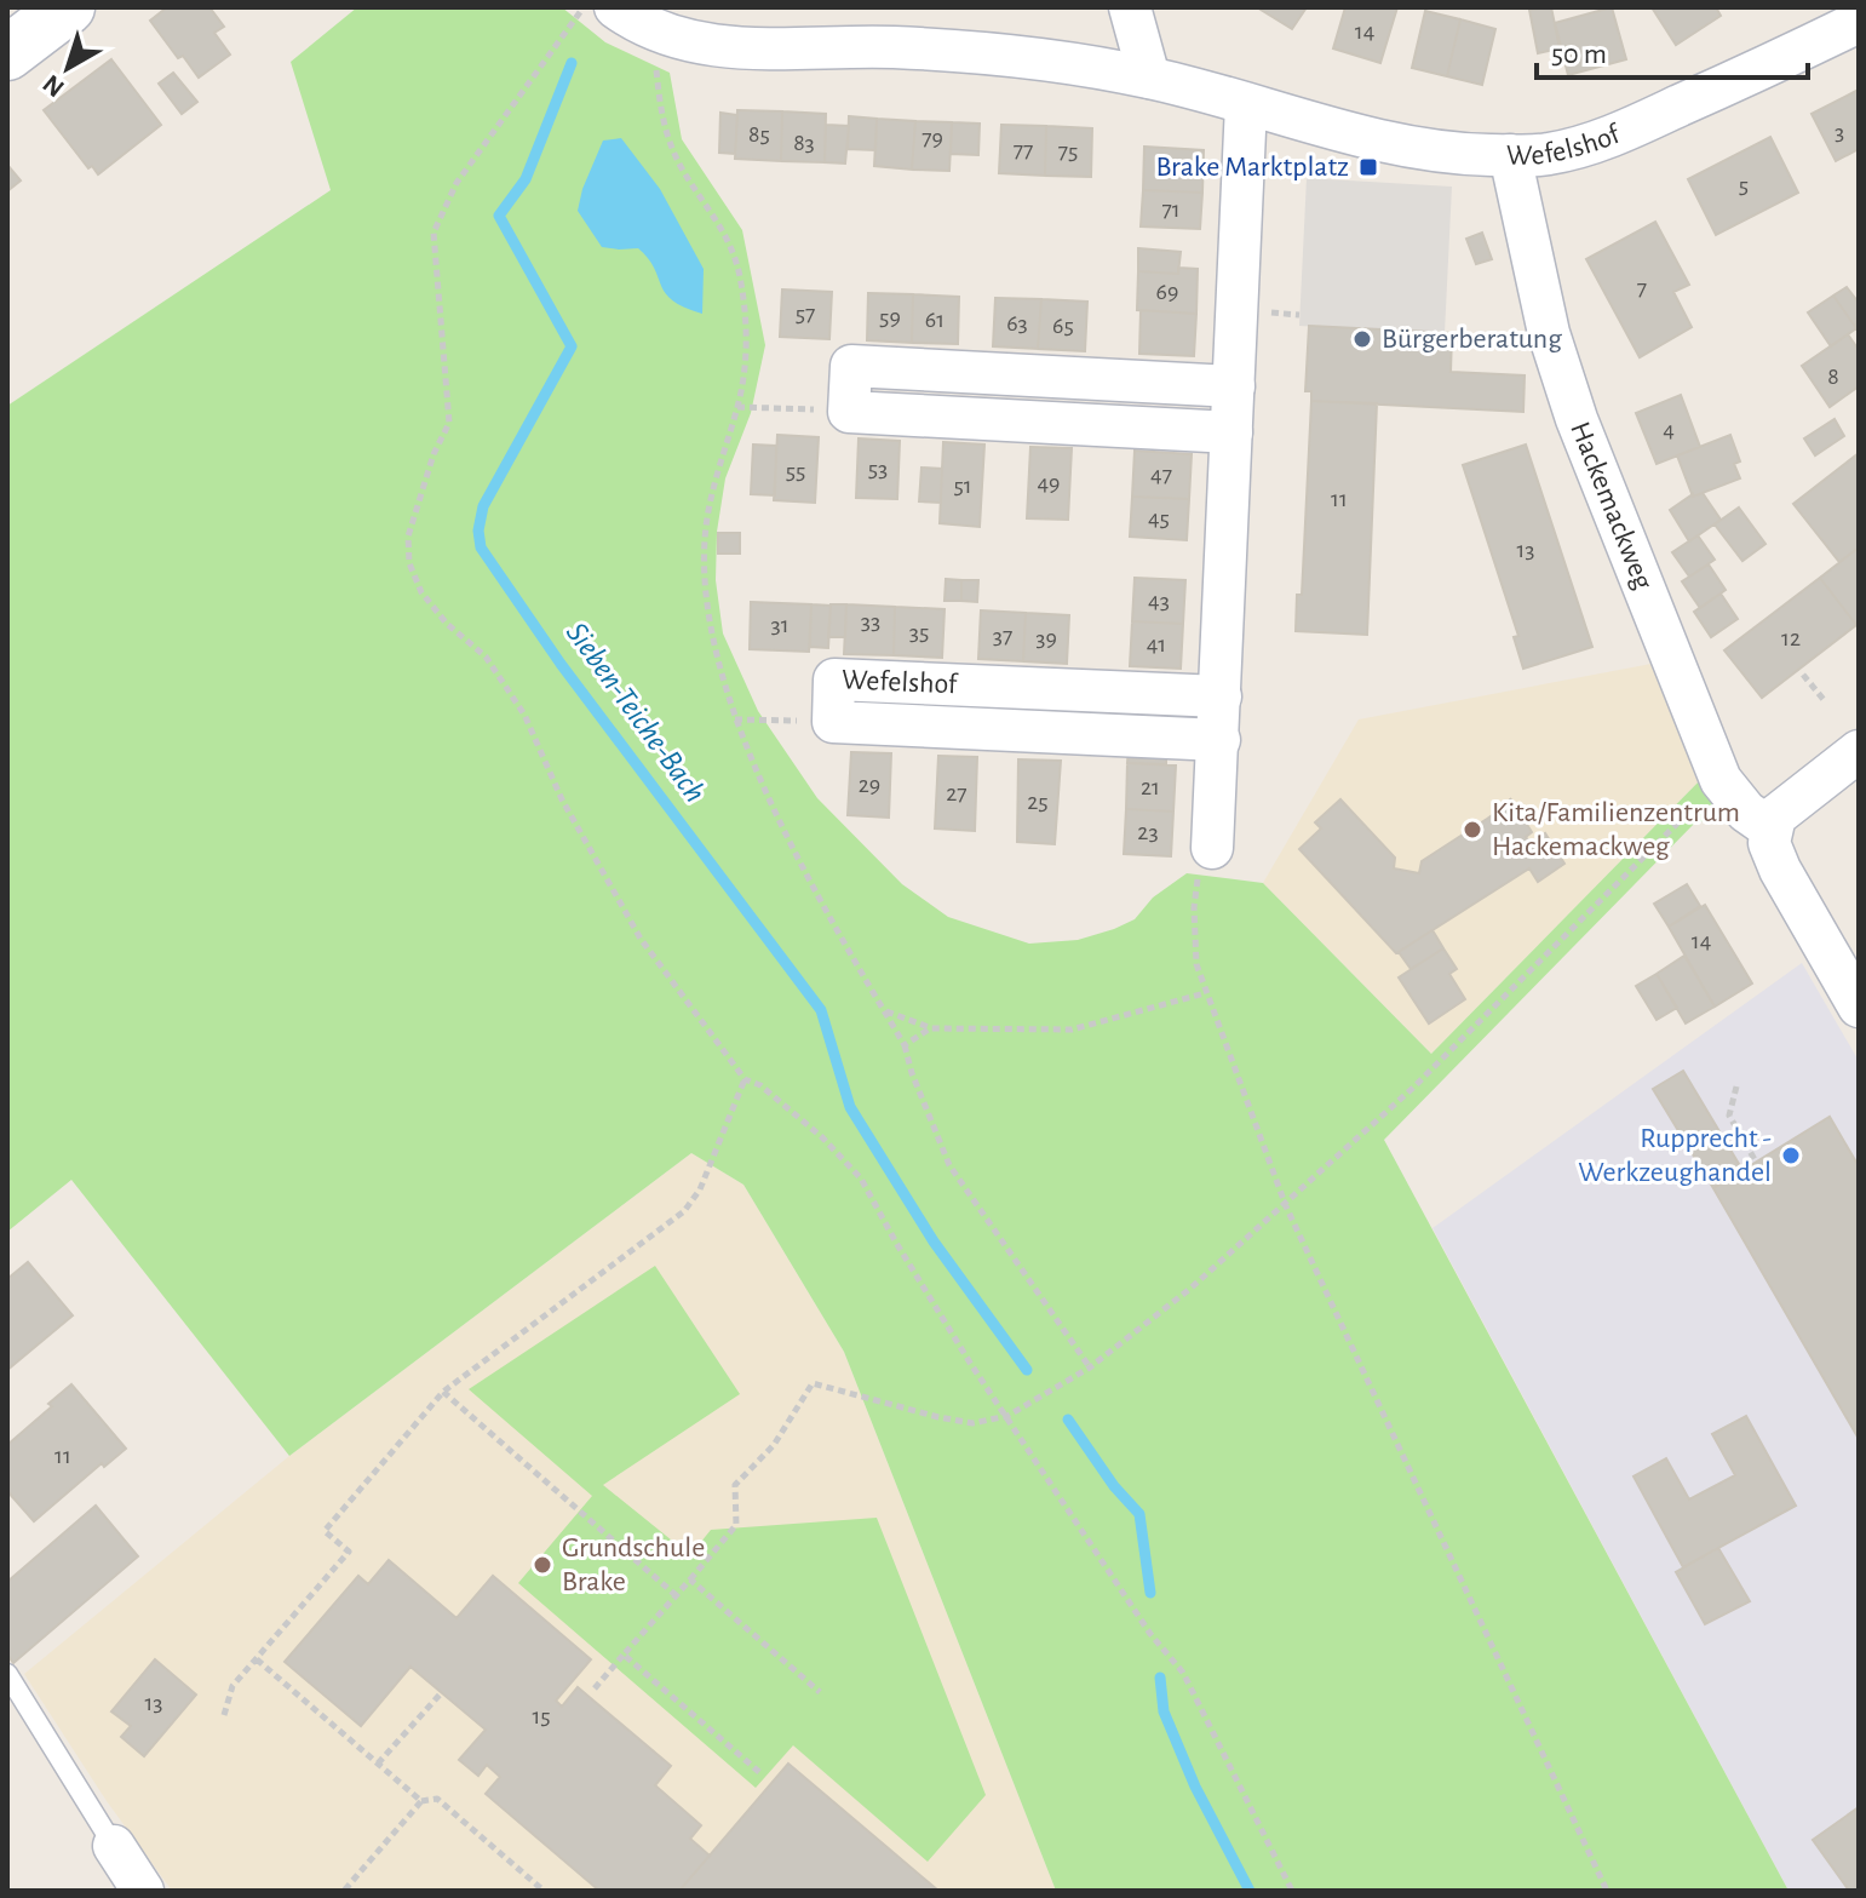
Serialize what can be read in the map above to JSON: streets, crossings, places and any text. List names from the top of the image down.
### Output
{
  "streets": {
    "street": ["Wefelshof", "Hackemackweg"]
  },
  "crossings": [
    ["Wefelshof", "Hackemackweg"]
  ],
  "water": ["Sieben-Teiche-Bach"],
  "places": {
    "transit": ["Brake Marktplatz"],
    "other": [
      "Bürgerberatung",
      "Kita/Familienzentrum Hackemackweg",
      "Rupprecht - Werkzeughandel",
      "Grundschule Brake"
    ]
  },
  "house_numbers": [
    "14",
    "3",
    "85",
    "79",
    "83",
    "77",
    "75",
    "5",
    "71",
    "7",
    "69",
    "57",
    "59",
    "61",
    "63",
    "65",
    "8",
    "4",
    "53",
    "55",
    "47",
    "49",
    "51",
    "11",
    "45",
    "13",
    "43",
    "33",
    "31",
    "35",
    "37",
    "39",
    "12",
    "41",
    "29",
    "21",
    "27",
    "25",
    "23",
    "14",
    "11",
    "13",
    "15"
  ],
  "scale_bar": "50 m",
  "north": "bottom left"
}
